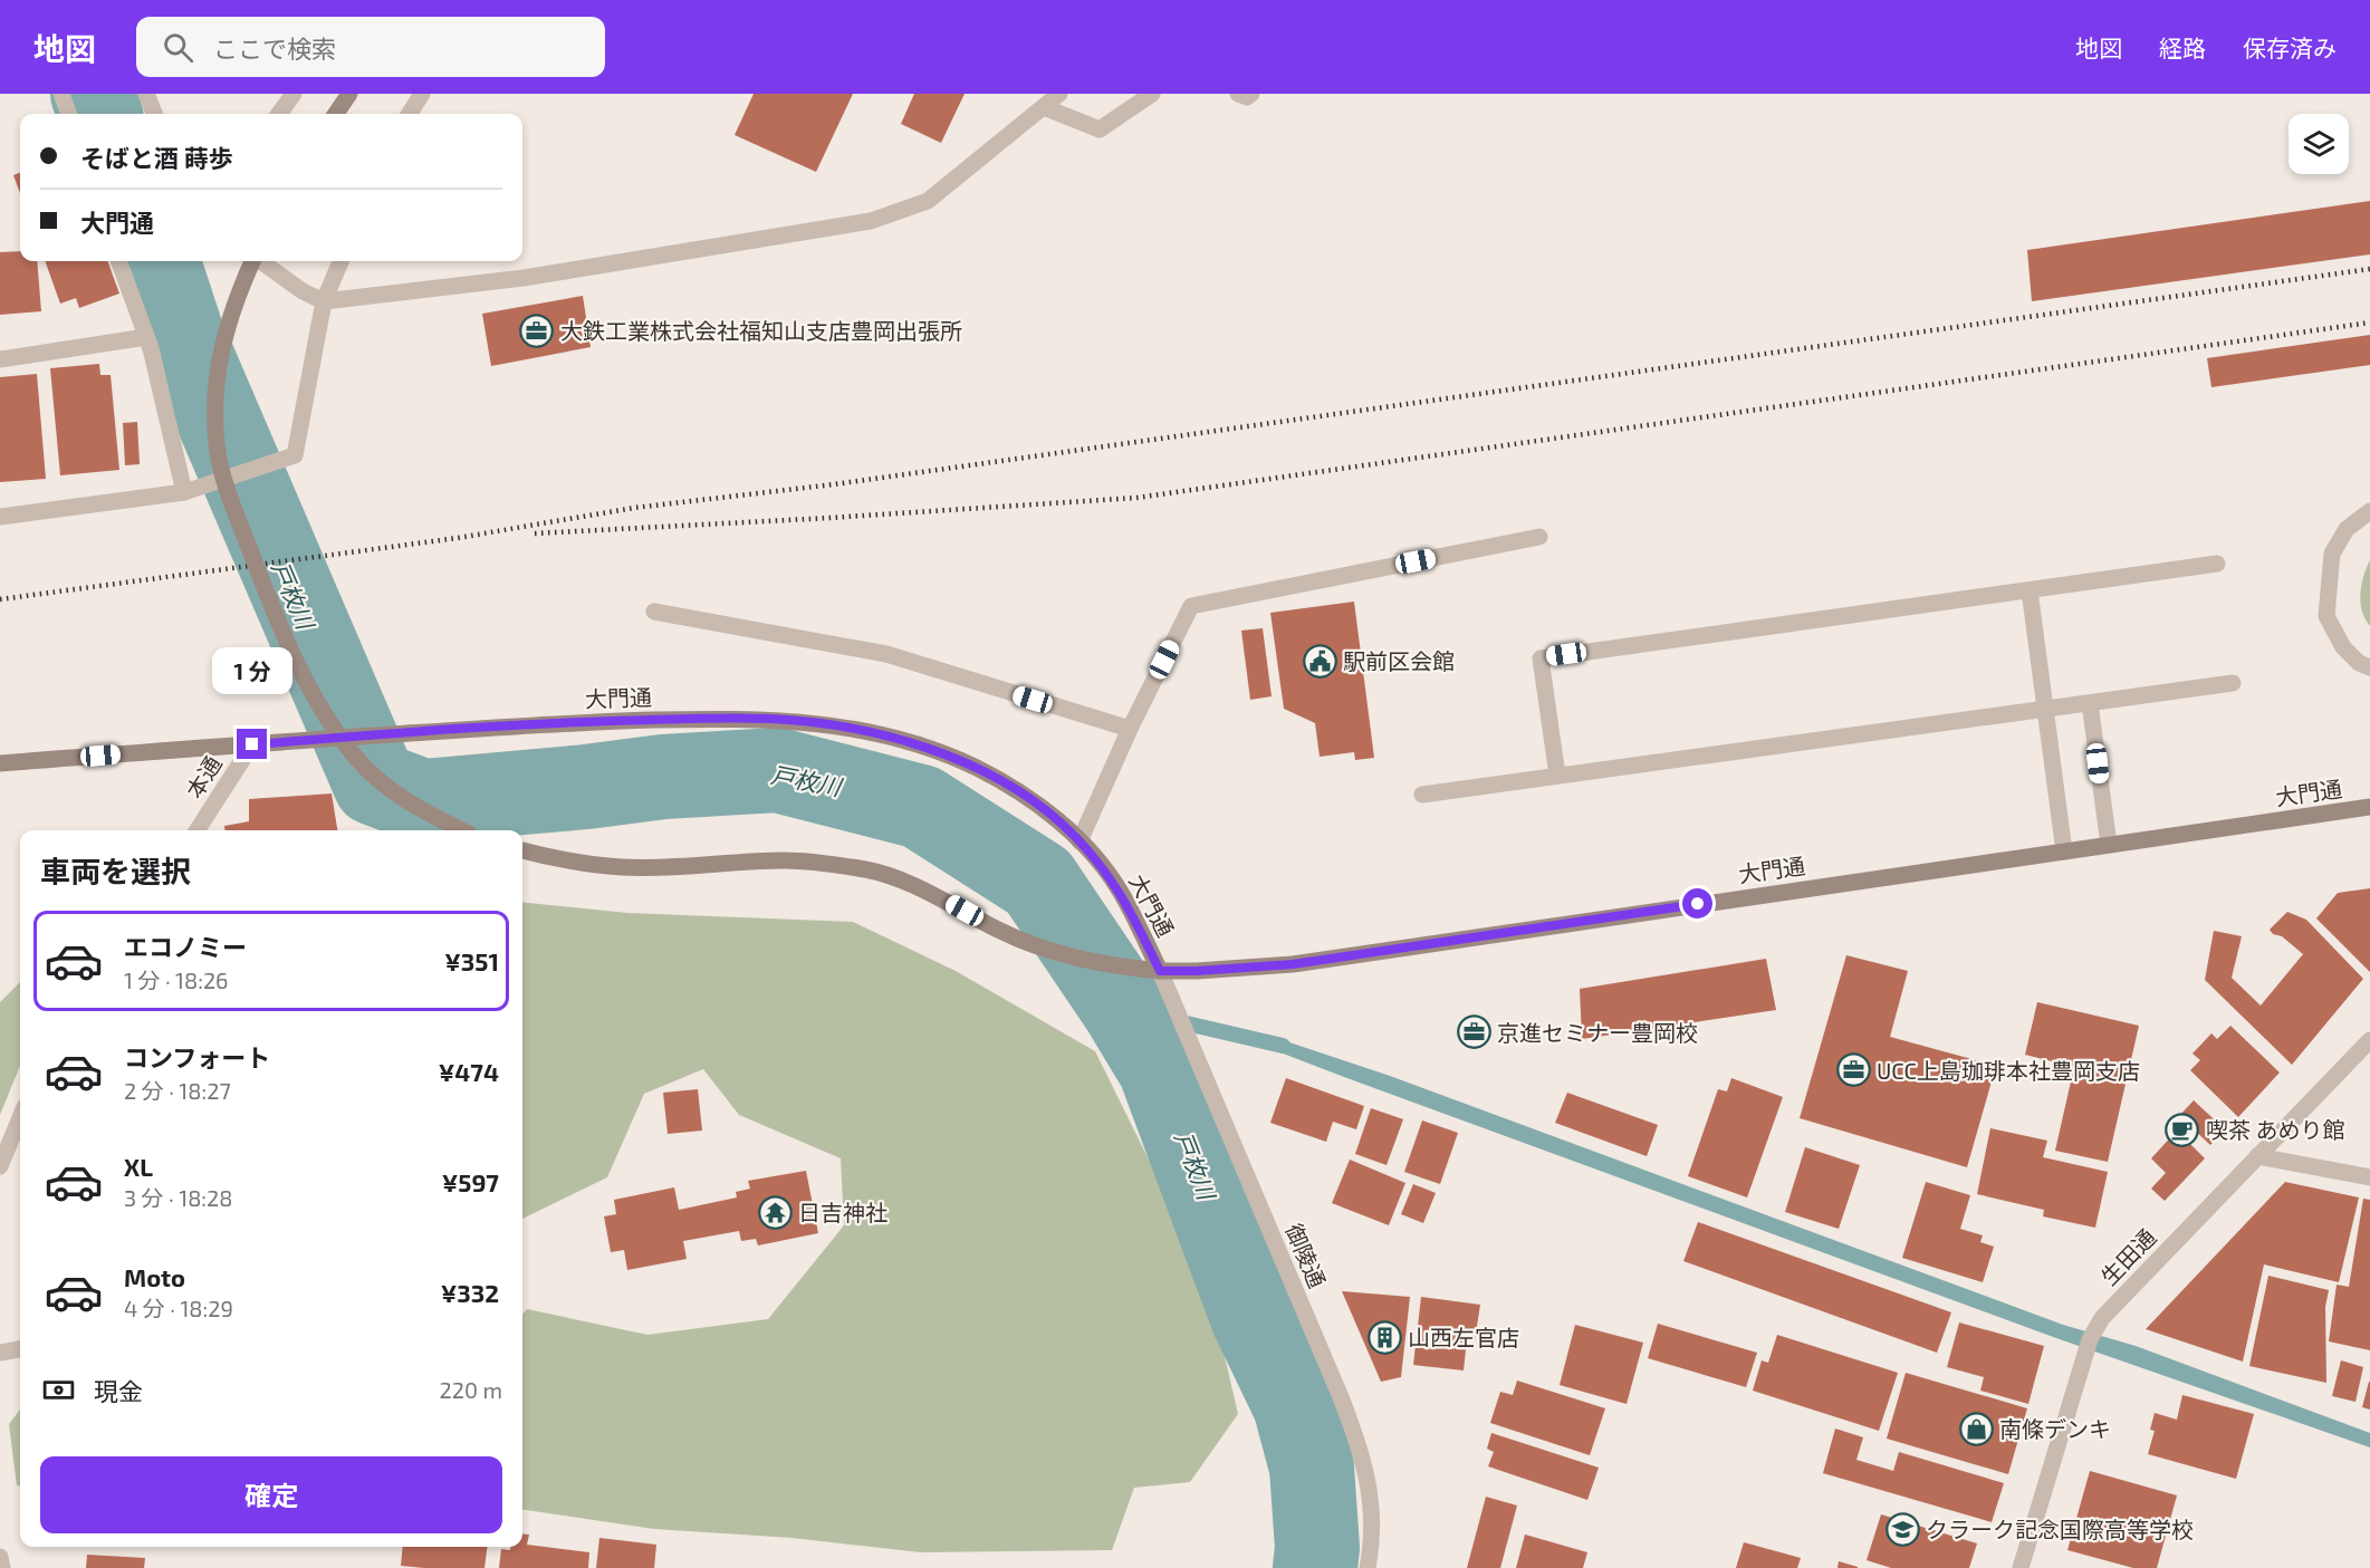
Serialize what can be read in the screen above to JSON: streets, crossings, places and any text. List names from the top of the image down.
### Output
{
  "streets": {
    "street": [
      "大門通",
      "本通",
      "御陵通",
      "生田通"
    ]
  },
  "crossings": [
    ["大門通", "本通"],
    ["大門通", "御陵通"]
  ],
  "water": ["戸枚川"],
  "places": {
    "office": ["大鉄工業株式会社福知山支店豊岡出張所", "京進セミナー豊岡校", "UCC上島珈琲本社豊岡支店"],
    "public building": ["駅前区会館"],
    "cafe": ["喫茶 あめり館"],
    "temple": ["日吉神社"],
    "building": ["山西左官店"],
    "shop": ["南條デンキ"],
    "school or university": ["クラーク記念国際高等学校"]
  },
  "page": {
    "header": "地図",
    "search": "ここで検索",
    "nav": ["地図", "経路", "保存済み"],
    "banner": ["そばと酒 蒔歩", "大門通"],
    "bubble": "1 分",
    "heading": "車両を選択",
    "list": [
      {
        "name": "エコノミー",
        "note": "1 分 · 18:26",
        "value": "¥351"
      },
      {
        "name": "コンフォート",
        "note": "2 分 · 18:27",
        "value": "¥474"
      },
      {
        "name": "XL",
        "note": "3 分 · 18:28",
        "value": "¥597"
      },
      {
        "name": "Moto",
        "note": "4 分 · 18:29",
        "value": "¥332"
      }
    ],
    "pay": ["現金", "220 m"],
    "buttons": "確定"
  }
}
